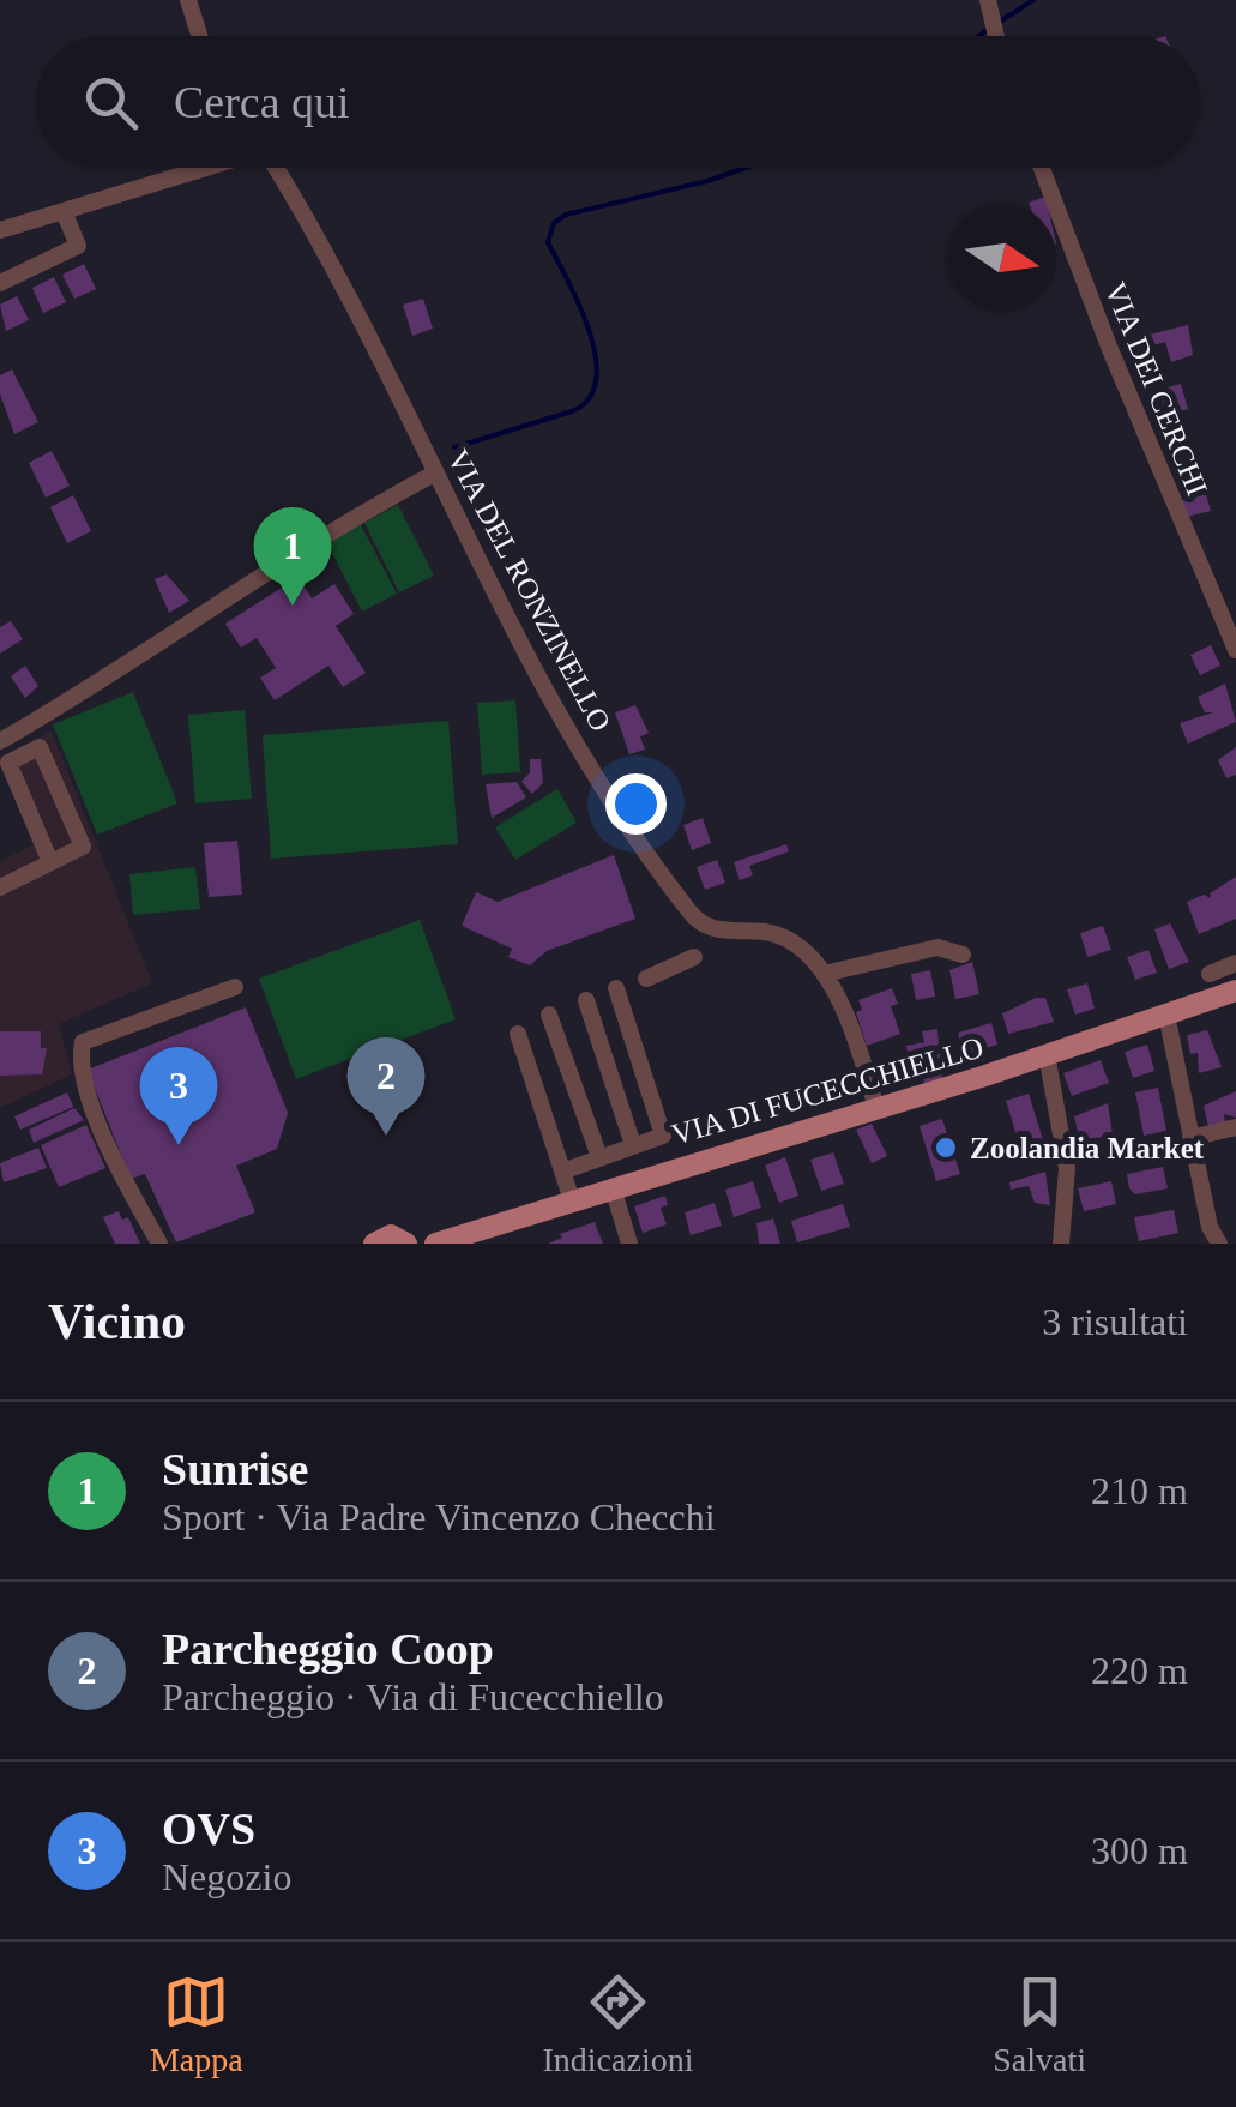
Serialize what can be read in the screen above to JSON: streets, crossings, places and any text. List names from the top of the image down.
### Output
{
  "streets": {
    "main road": ["VIA DI FUCECCHIELLO"],
    "street": ["VIA DEI CERCHI", "VIA DEL RONZINELLO"]
  },
  "crossings": [
    ["VIA DEL RONZINELLO", "VIA DI FUCECCHIELLO"]
  ],
  "places": ["Zoolandia Market"],
  "north": "right",
  "page": {
    "search": "Cerca qui",
    "pins": ["1", "2", "3"],
    "heading": ["Vicino", "3 risultati"],
    "list": [
      {
        "mark": "1",
        "name": "Sunrise",
        "note": "Sport · Via Padre Vincenzo Checchi",
        "value": "210 m"
      },
      {
        "mark": "2",
        "name": "Parcheggio Coop",
        "note": "Parcheggio · Via di Fucecchiello",
        "value": "220 m"
      },
      {
        "mark": "3",
        "name": "OVS",
        "note": "Negozio",
        "value": "300 m"
      }
    ],
    "nav": ["Mappa", "Indicazioni", "Salvati"]
  }
}
